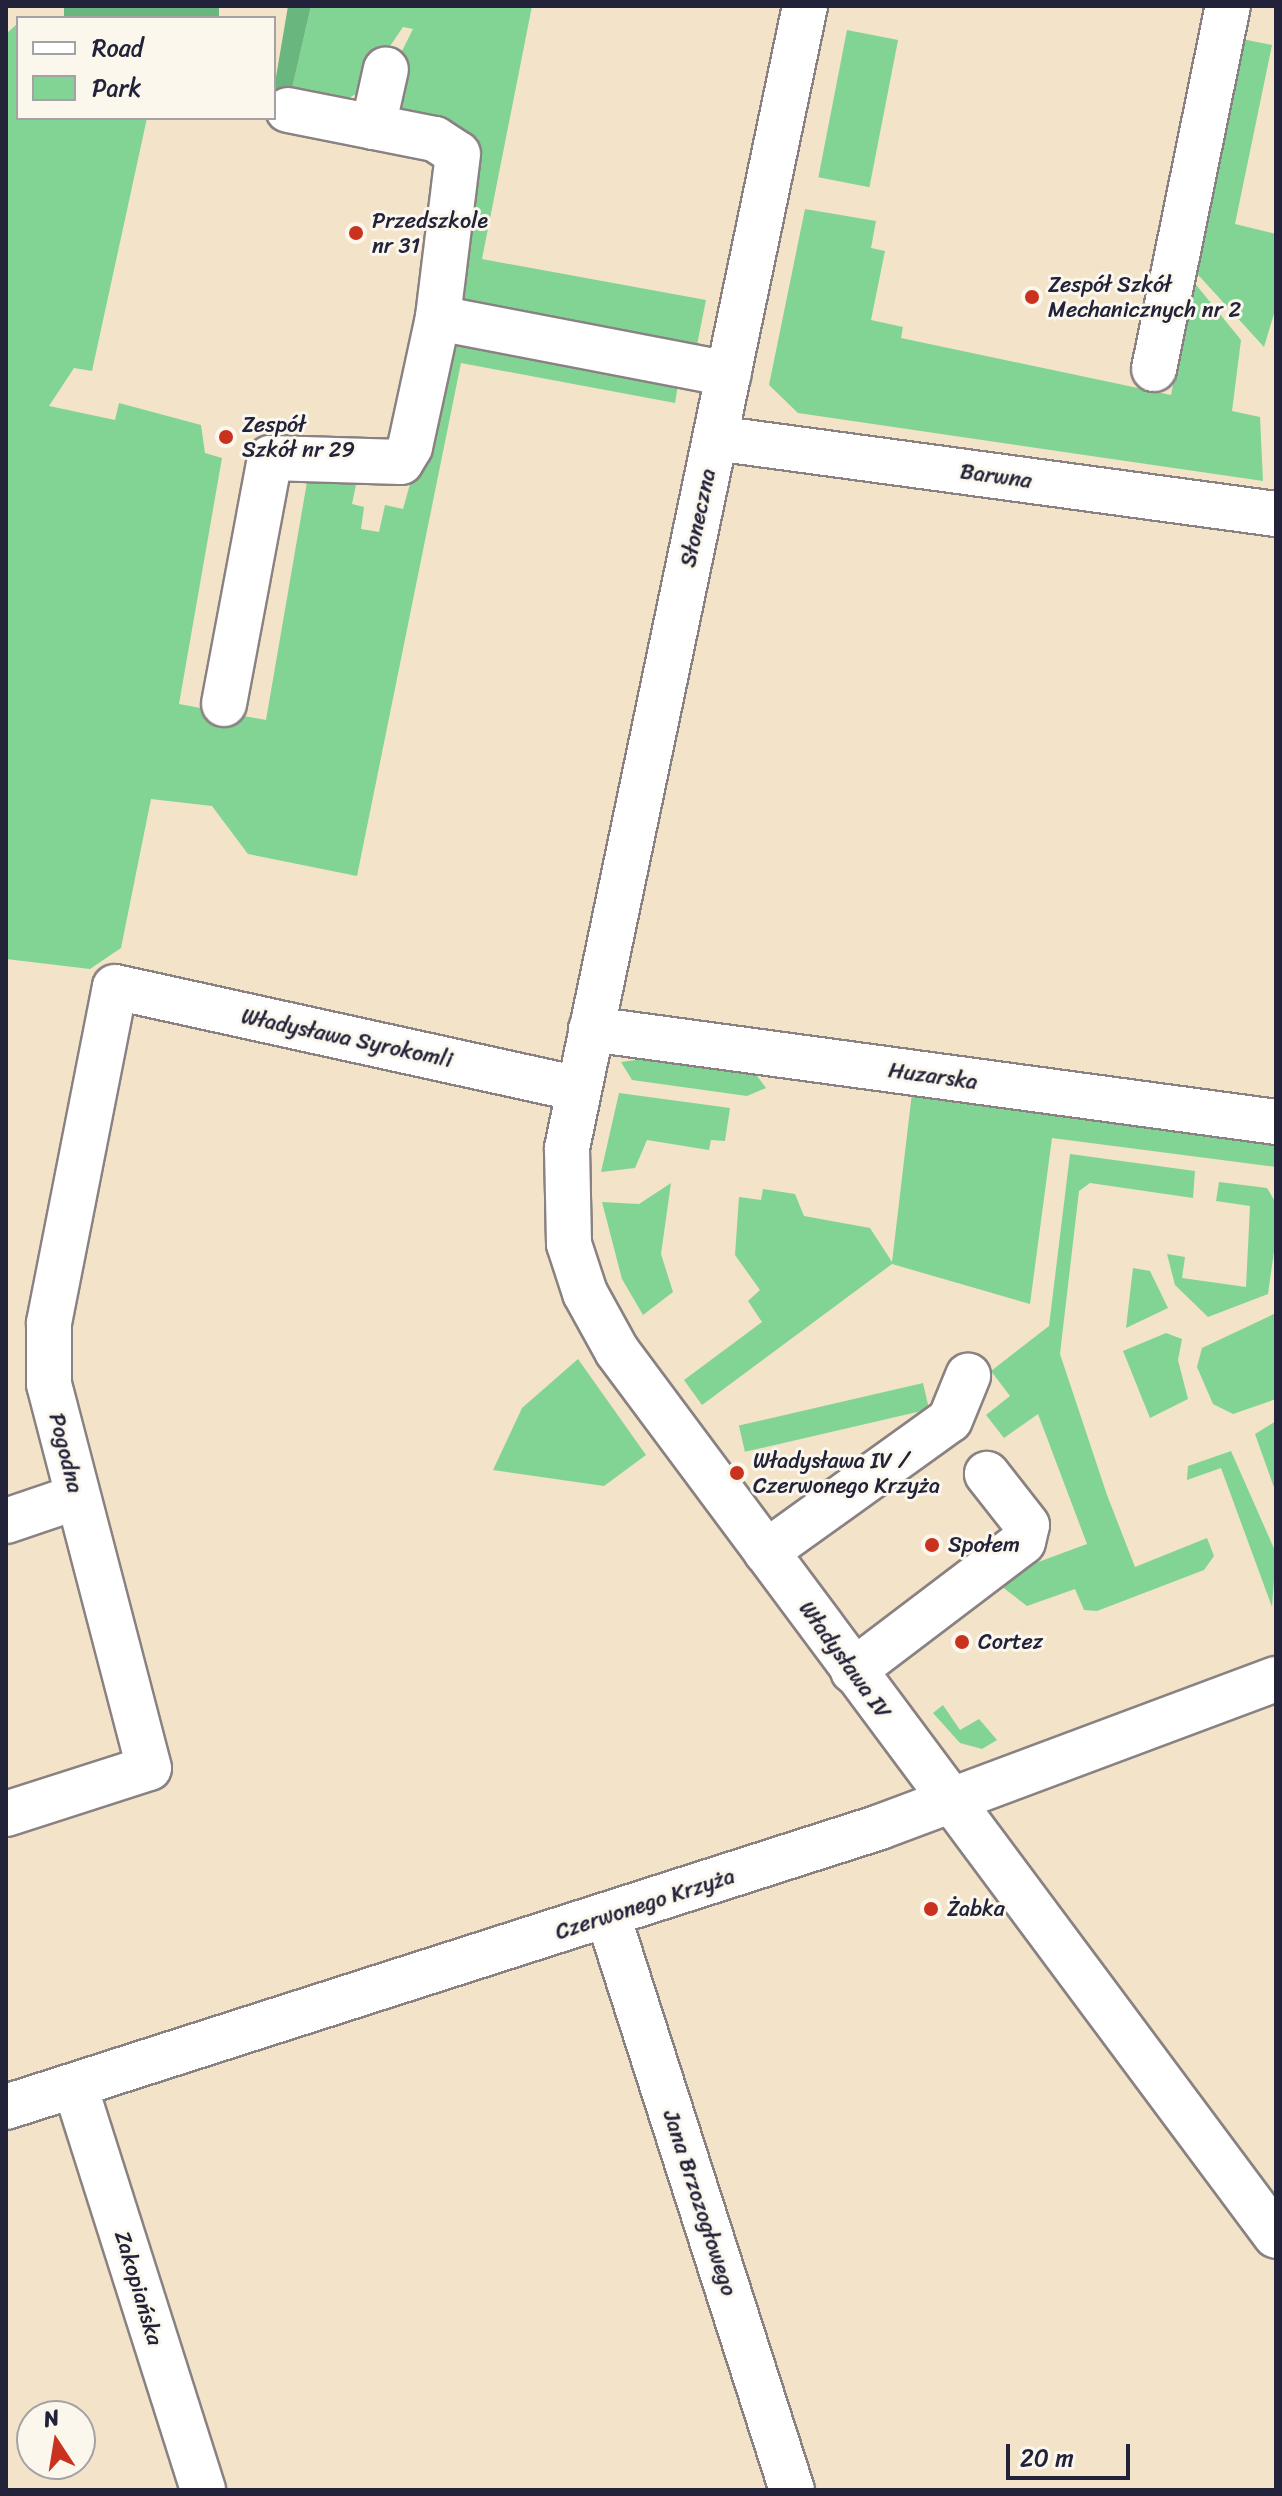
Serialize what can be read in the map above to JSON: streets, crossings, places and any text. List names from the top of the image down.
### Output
{
  "streets": {
    "street": [
      "Barwna",
      "Słoneczna",
      "Władysława Syrokomli",
      "Huzarska",
      "Pogodna",
      "Władysława IV",
      "Czerwonego Krzyża",
      "Jana Brzozogłowego",
      "Zakopiańska"
    ]
  },
  "crossings": [
    ["Barwna", "Słoneczna"],
    ["Słoneczna", "Huzarska"],
    ["Słoneczna", "Władysława IV"],
    ["Władysława Syrokomli", "Pogodna"],
    ["Władysława Syrokomli", "Władysława IV"],
    ["Huzarska", "Władysława IV"],
    ["Władysława IV", "Czerwonego Krzyża"],
    ["Czerwonego Krzyża", "Jana Brzozogłowego"],
    ["Czerwonego Krzyża", "Zakopiańska"]
  ],
  "places": [
    "Przedszkole nr 31",
    "Zespół Szkół Mechanicznych nr 2",
    "Zespół Szkół nr 29",
    "Władysława IV / Czerwonego Krzyża",
    "Społem",
    "Cortez",
    "Żabka"
  ],
  "legend": ["Road", "Park"],
  "scale_bar": "20 m",
  "north": "top"
}
